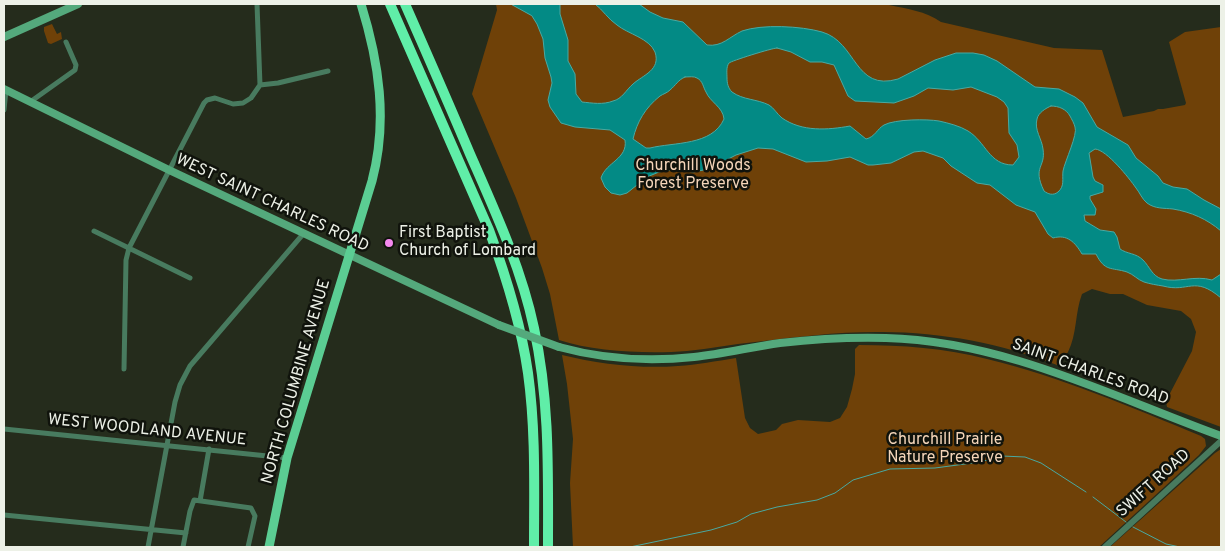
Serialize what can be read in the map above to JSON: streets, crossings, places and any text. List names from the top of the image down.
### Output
{
  "streets": {
    "main road": ["WEST SAINT CHARLES ROAD", "SAINT CHARLES ROAD", "NORTH COLUMBINE AVENUE"],
    "street": ["WEST WOODLAND AVENUE", "SWIFT ROAD"]
  },
  "crossings": [
    ["WEST SAINT CHARLES ROAD", "SAINT CHARLES ROAD"],
    ["WEST SAINT CHARLES ROAD", "NORTH COLUMBINE AVENUE"],
    ["NORTH COLUMBINE AVENUE", "WEST WOODLAND AVENUE"]
  ],
  "parks": ["Churchill Woods Forest Preserve", "Churchill Prairie Nature Preserve"],
  "places": ["First Baptist Church of Lombard"]
}
